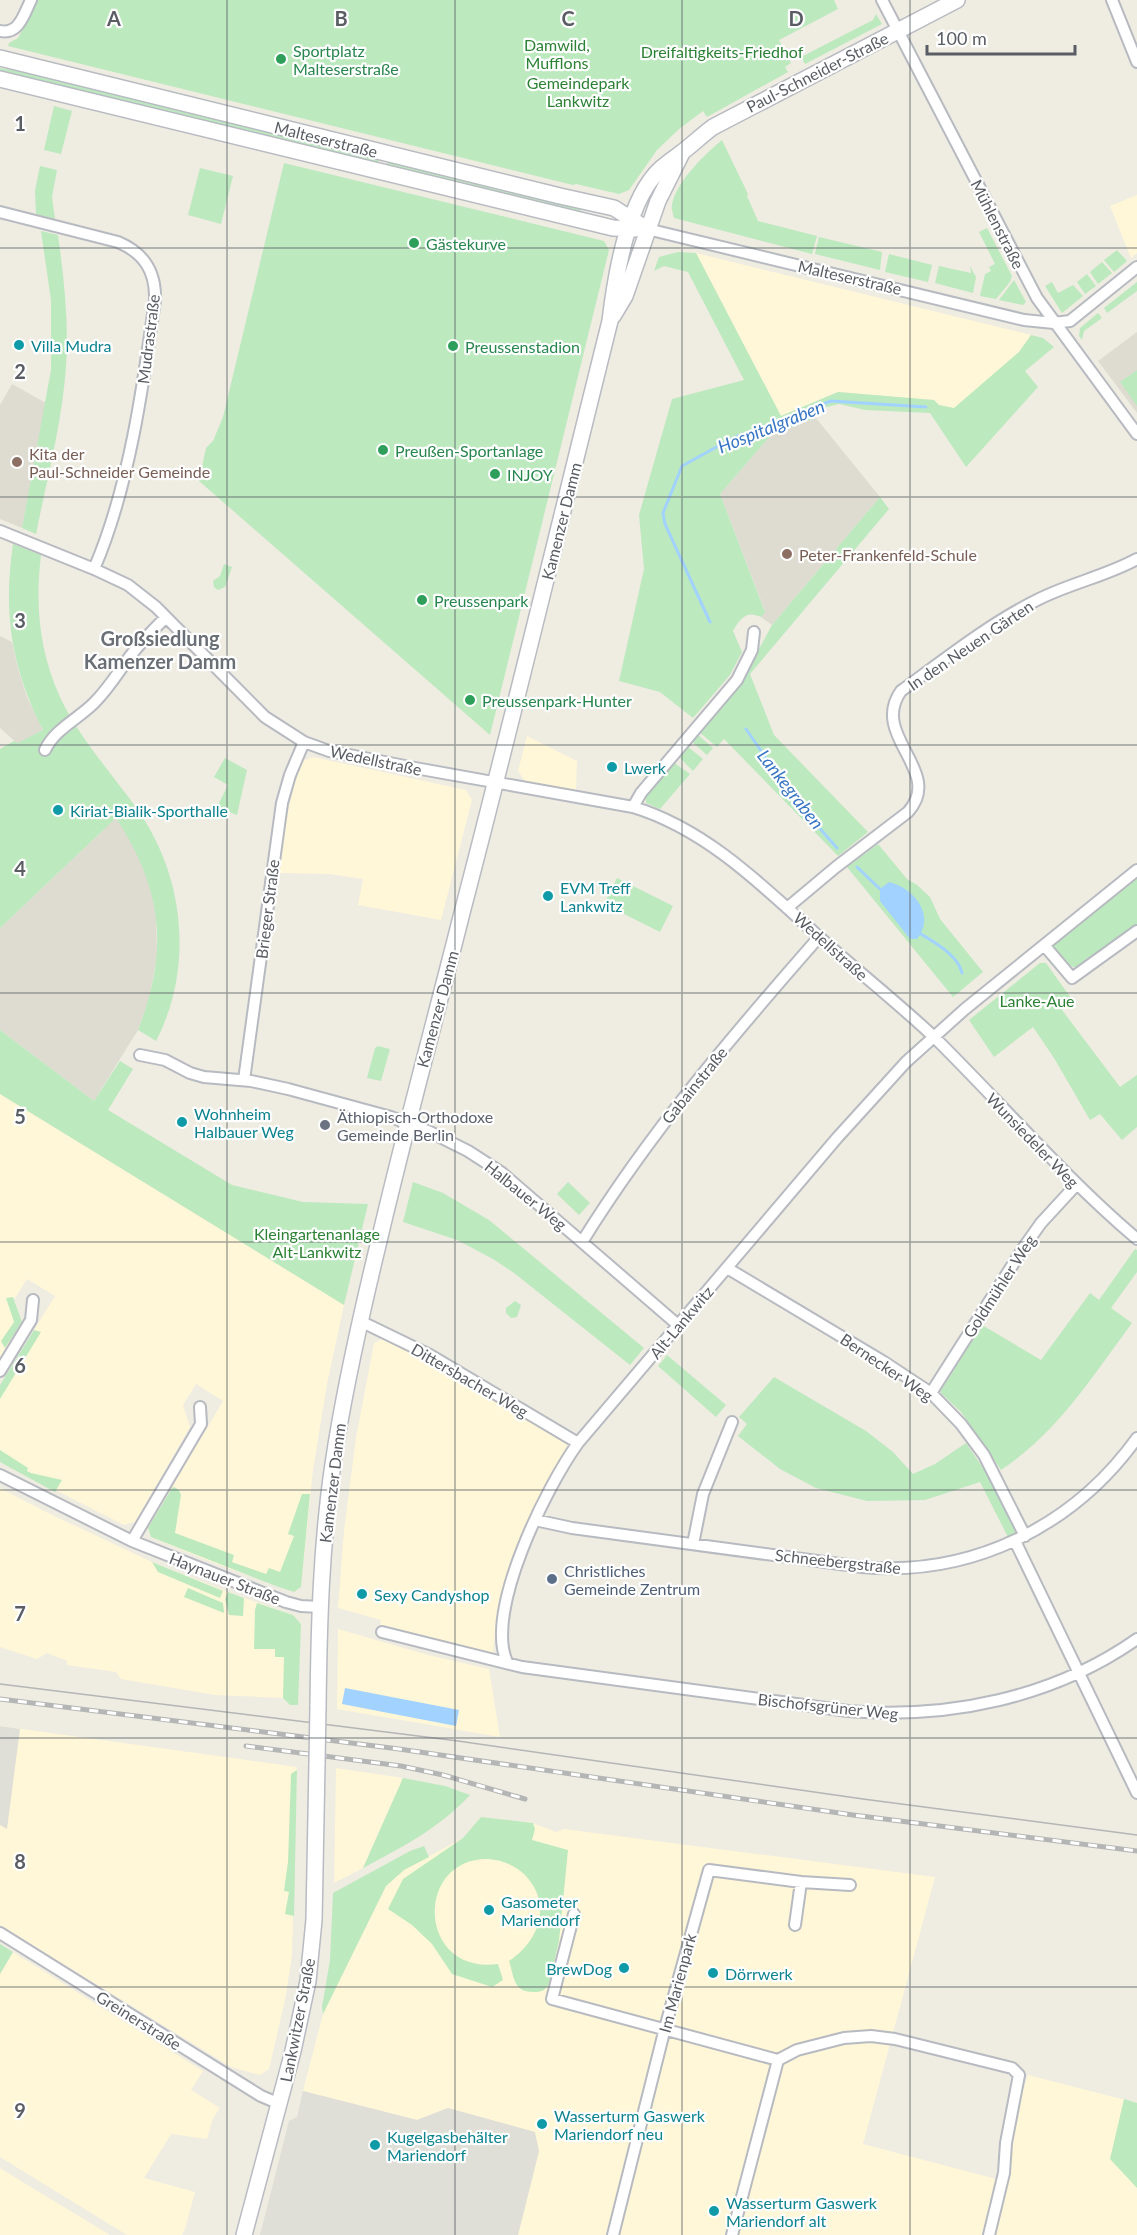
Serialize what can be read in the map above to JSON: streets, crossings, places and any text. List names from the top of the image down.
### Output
{
  "streets": {
    "main road": [
      "Paul-Schneider-Straße",
      "Malteserstraße",
      "Kamenzer Damm",
      "Lankwitzer Straße"
    ],
    "street": [
      "Mühlenstraße",
      "Mudrastraße",
      "In den Neuen Gärten",
      "Wedellstraße",
      "Brieger Straße",
      "Gabainstraße",
      "Wunsiedeler Weg",
      "Halbauer Weg",
      "Goldmühler Weg",
      "Alt-Lankwitz",
      "Bernecker Weg",
      "Dittersbacher Weg",
      "Schneebergstraße",
      "Haynauer Straße",
      "Bischofsgrüner Weg",
      "Im Marienpark",
      "Greinerstraße"
    ]
  },
  "crossings": [
    ["Paul-Schneider-Straße", "Malteserstraße"],
    ["Paul-Schneider-Straße", "Mühlenstraße"],
    ["Paul-Schneider-Straße", "Kamenzer Damm"],
    ["Malteserstraße", "Mühlenstraße"],
    ["Malteserstraße", "Kamenzer Damm"],
    ["Mudrastraße", "Wedellstraße"],
    ["Kamenzer Damm", "Wedellstraße"],
    ["Kamenzer Damm", "Halbauer Weg"],
    ["Kamenzer Damm", "Dittersbacher Weg"],
    ["Kamenzer Damm", "Haynauer Straße"],
    ["Kamenzer Damm", "Lankwitzer Straße"],
    ["In den Neuen Gärten", "Wedellstraße"],
    ["Wedellstraße", "Brieger Straße"],
    ["Wedellstraße", "Gabainstraße"],
    ["Wedellstraße", "Wunsiedeler Weg"],
    ["Wedellstraße", "Alt-Lankwitz"],
    ["Brieger Straße", "Halbauer Weg"],
    ["Gabainstraße", "Halbauer Weg"],
    ["Wunsiedeler Weg", "Goldmühler Weg"],
    ["Wunsiedeler Weg", "Alt-Lankwitz"],
    ["Halbauer Weg", "Alt-Lankwitz"],
    ["Goldmühler Weg", "Bernecker Weg"],
    ["Alt-Lankwitz", "Bernecker Weg"],
    ["Alt-Lankwitz", "Dittersbacher Weg"],
    ["Alt-Lankwitz", "Schneebergstraße"],
    ["Alt-Lankwitz", "Bischofsgrüner Weg"],
    ["Bernecker Weg", "Schneebergstraße"],
    ["Bernecker Weg", "Bischofsgrüner Weg"],
    ["Greinerstraße", "Lankwitzer Straße"]
  ],
  "districts": ["Großsiedlung Kamenzer Damm"],
  "water": ["Hospitalgraben", "Lankegraben"],
  "parks": [
    "Damwild, Mufflons",
    "Dreifaltigkeits-Friedhof",
    "Gemeindepark Lankwitz",
    "Lanke-Aue",
    "Kleingartenanlage Alt-Lankwitz"
  ],
  "places": [
    "Sportplatz Malteserstraße",
    "Gästekurve",
    "Villa Mudra",
    "Preussenstadion",
    "Preußen-Sportanlage",
    "Kita der Paul-Schneider Gemeinde",
    "INJOY",
    "Peter-Frankenfeld-Schule",
    "Preussenpark",
    "Preussenpark-Hunter",
    "Lwerk",
    "Kiriat-Bialik-Sporthalle",
    "EVM Treff Lankwitz",
    "Wohnheim Halbauer Weg",
    "Äthiopisch-Orthodoxe Gemeinde Berlin",
    "Christliches Gemeinde Zentrum",
    "Sexy Candyshop",
    "Gasometer Mariendorf",
    "BrewDog",
    "Dörrwerk",
    "Wasserturm Gaswerk Mariendorf neu",
    "Kugelgasbehälter Mariendorf",
    "Wasserturm Gaswerk Mariendorf alt"
  ],
  "scale_bar": "100 m",
  "grid": {
    "columns": [
      "A",
      "B",
      "C",
      "D"
    ],
    "rows": [
      "1",
      "2",
      "3",
      "4",
      "5",
      "6",
      "7",
      "8",
      "9"
    ]
  }
}
